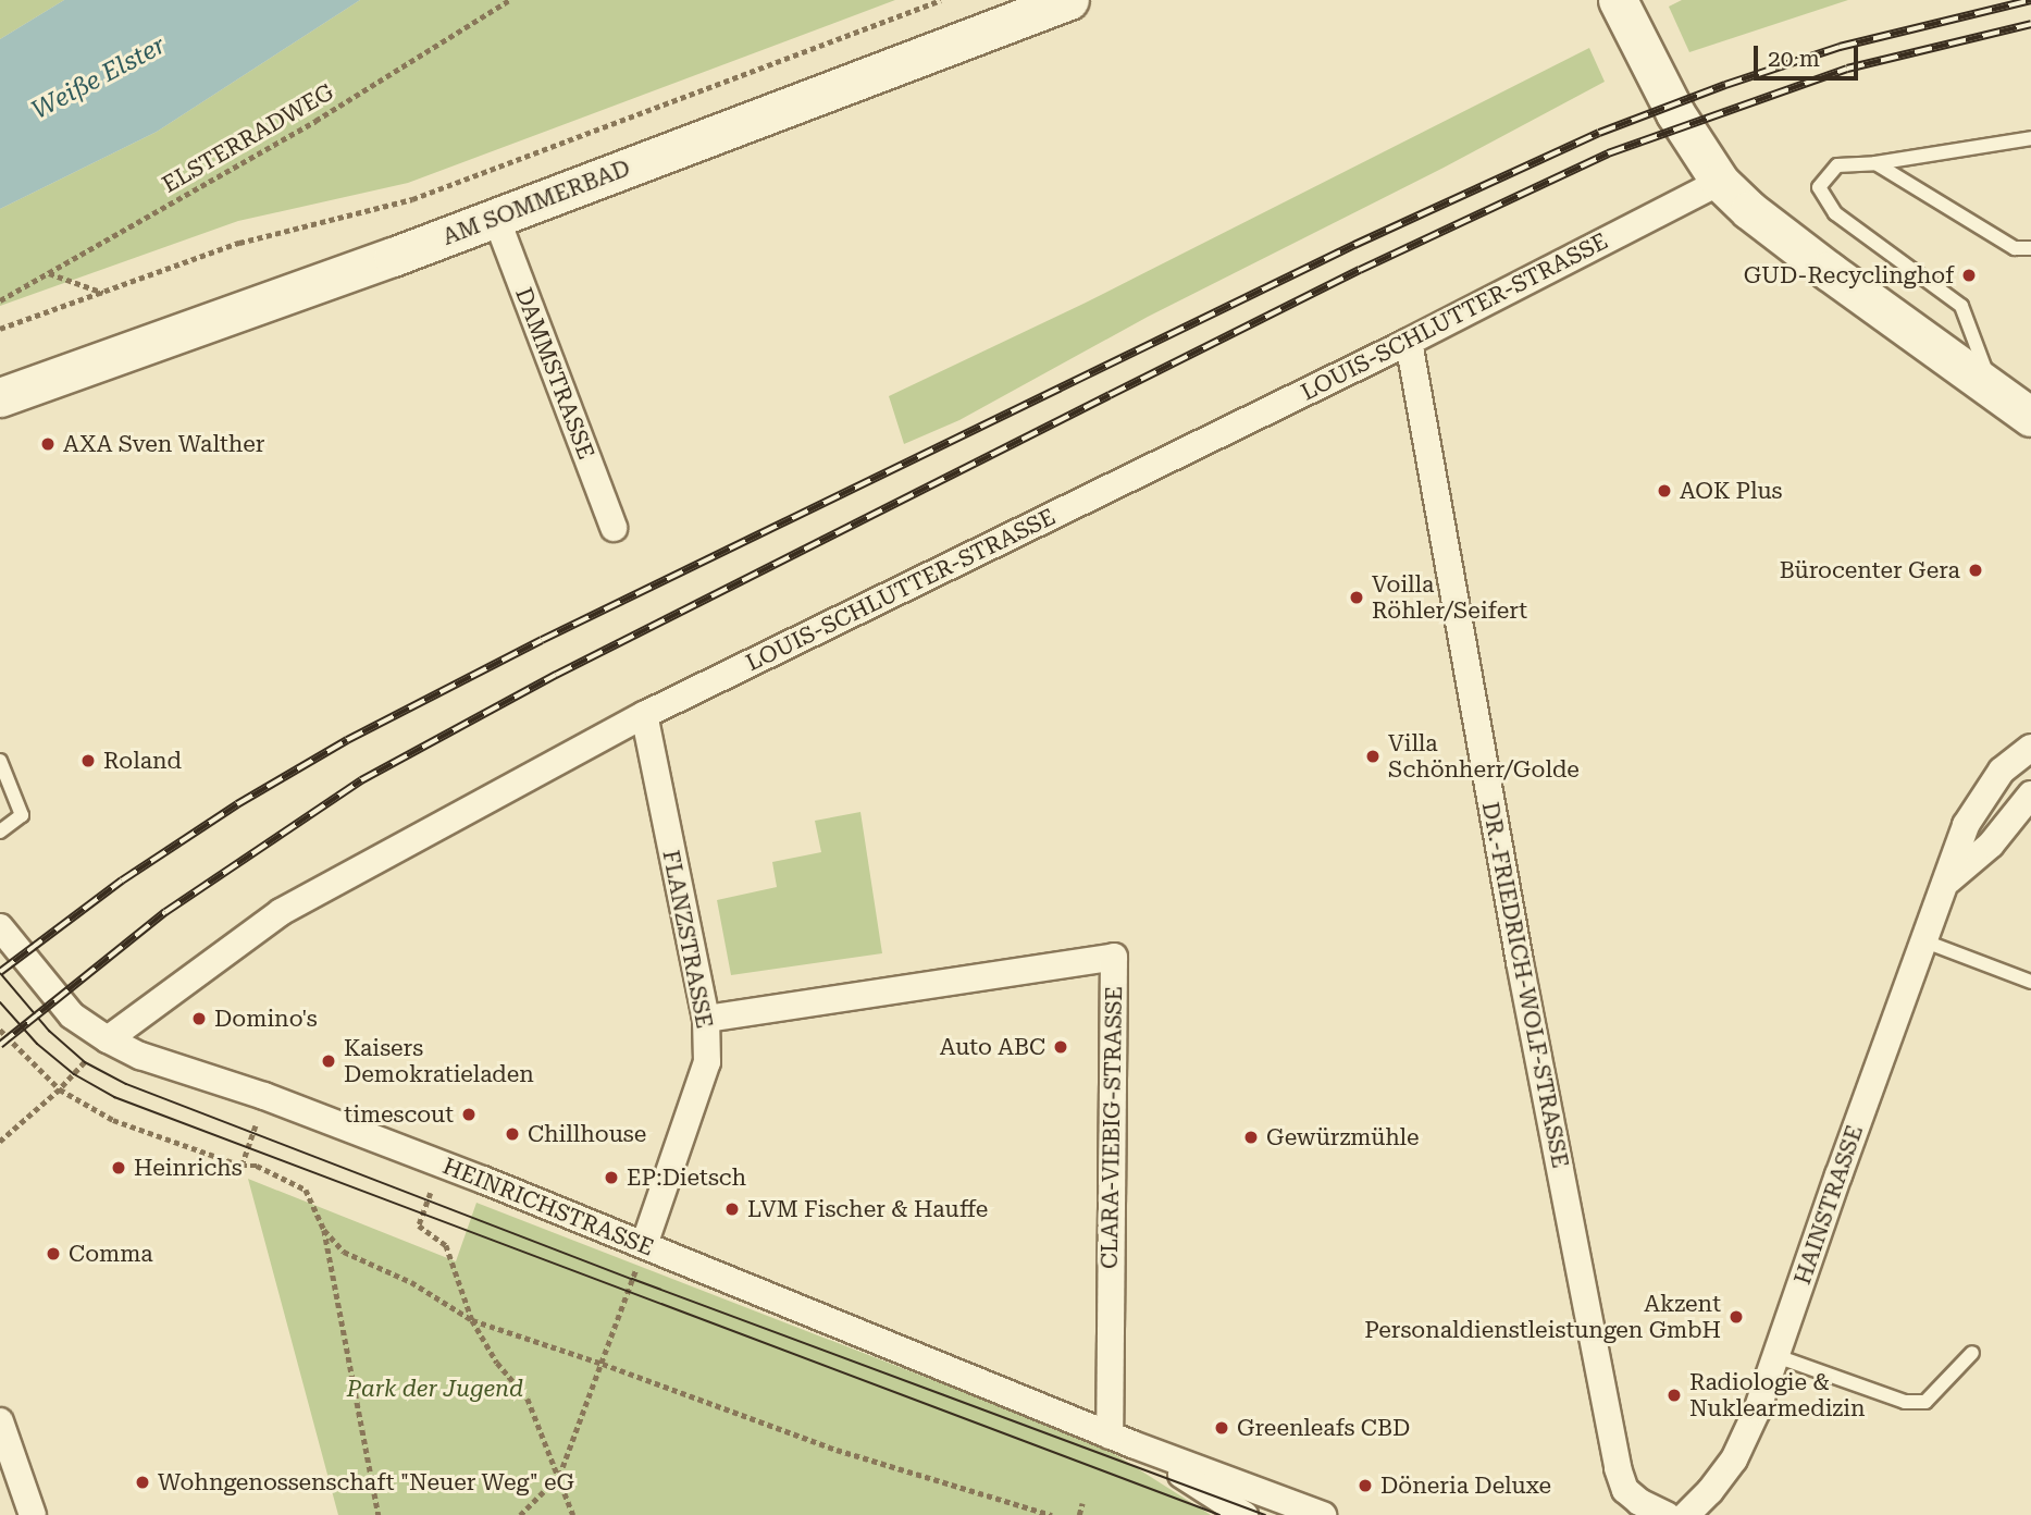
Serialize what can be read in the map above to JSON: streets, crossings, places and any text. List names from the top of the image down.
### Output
{
  "streets": {
    "main road": ["AM SOMMERBAD"],
    "street": [
      "LOUIS-SCHLUTTER-STRASSE",
      "DAMMSTRASSE",
      "FLANZSTRASSE",
      "DR.-FRIEDRICH-WOLF-STRASSE",
      "CLARA-VIEBIG-STRASSE",
      "HAINSTRASSE",
      "HEINRICHSTRASSE"
    ],
    "path": ["ELSTERRADWEG"]
  },
  "crossings": [
    ["AM SOMMERBAD", "DAMMSTRASSE"],
    ["LOUIS-SCHLUTTER-STRASSE", "FLANZSTRASSE"],
    ["LOUIS-SCHLUTTER-STRASSE", "DR.-FRIEDRICH-WOLF-STRASSE"],
    ["LOUIS-SCHLUTTER-STRASSE", "HEINRICHSTRASSE"],
    ["FLANZSTRASSE", "CLARA-VIEBIG-STRASSE"],
    ["FLANZSTRASSE", "HEINRICHSTRASSE"],
    ["CLARA-VIEBIG-STRASSE", "HEINRICHSTRASSE"]
  ],
  "water": ["Weiße Elster"],
  "parks": ["Park der Jugend"],
  "places": [
    "GUD-Recyclinghof",
    "AXA Sven Walther",
    "AOK Plus",
    "Bürocenter Gera",
    "Voilla Röhler/Seifert",
    "Villa Schönherr/Golde",
    "Roland",
    "Domino's",
    "Auto ABC",
    "Kaisers Demokratieladen",
    "timescout",
    "Chillhouse",
    "Gewürzmühle",
    "Heinrichs",
    "EP:Dietsch",
    "LVM Fischer & Hauffe",
    "Comma",
    "Akzent Personaldienstleistungen GmbH",
    "Radiologie & Nuklearmedizin",
    "Greenleafs CBD",
    "Wohngenossenschaft \"Neuer Weg\" eG",
    "Döneria Deluxe"
  ],
  "scale_bar": "20 m"
}
